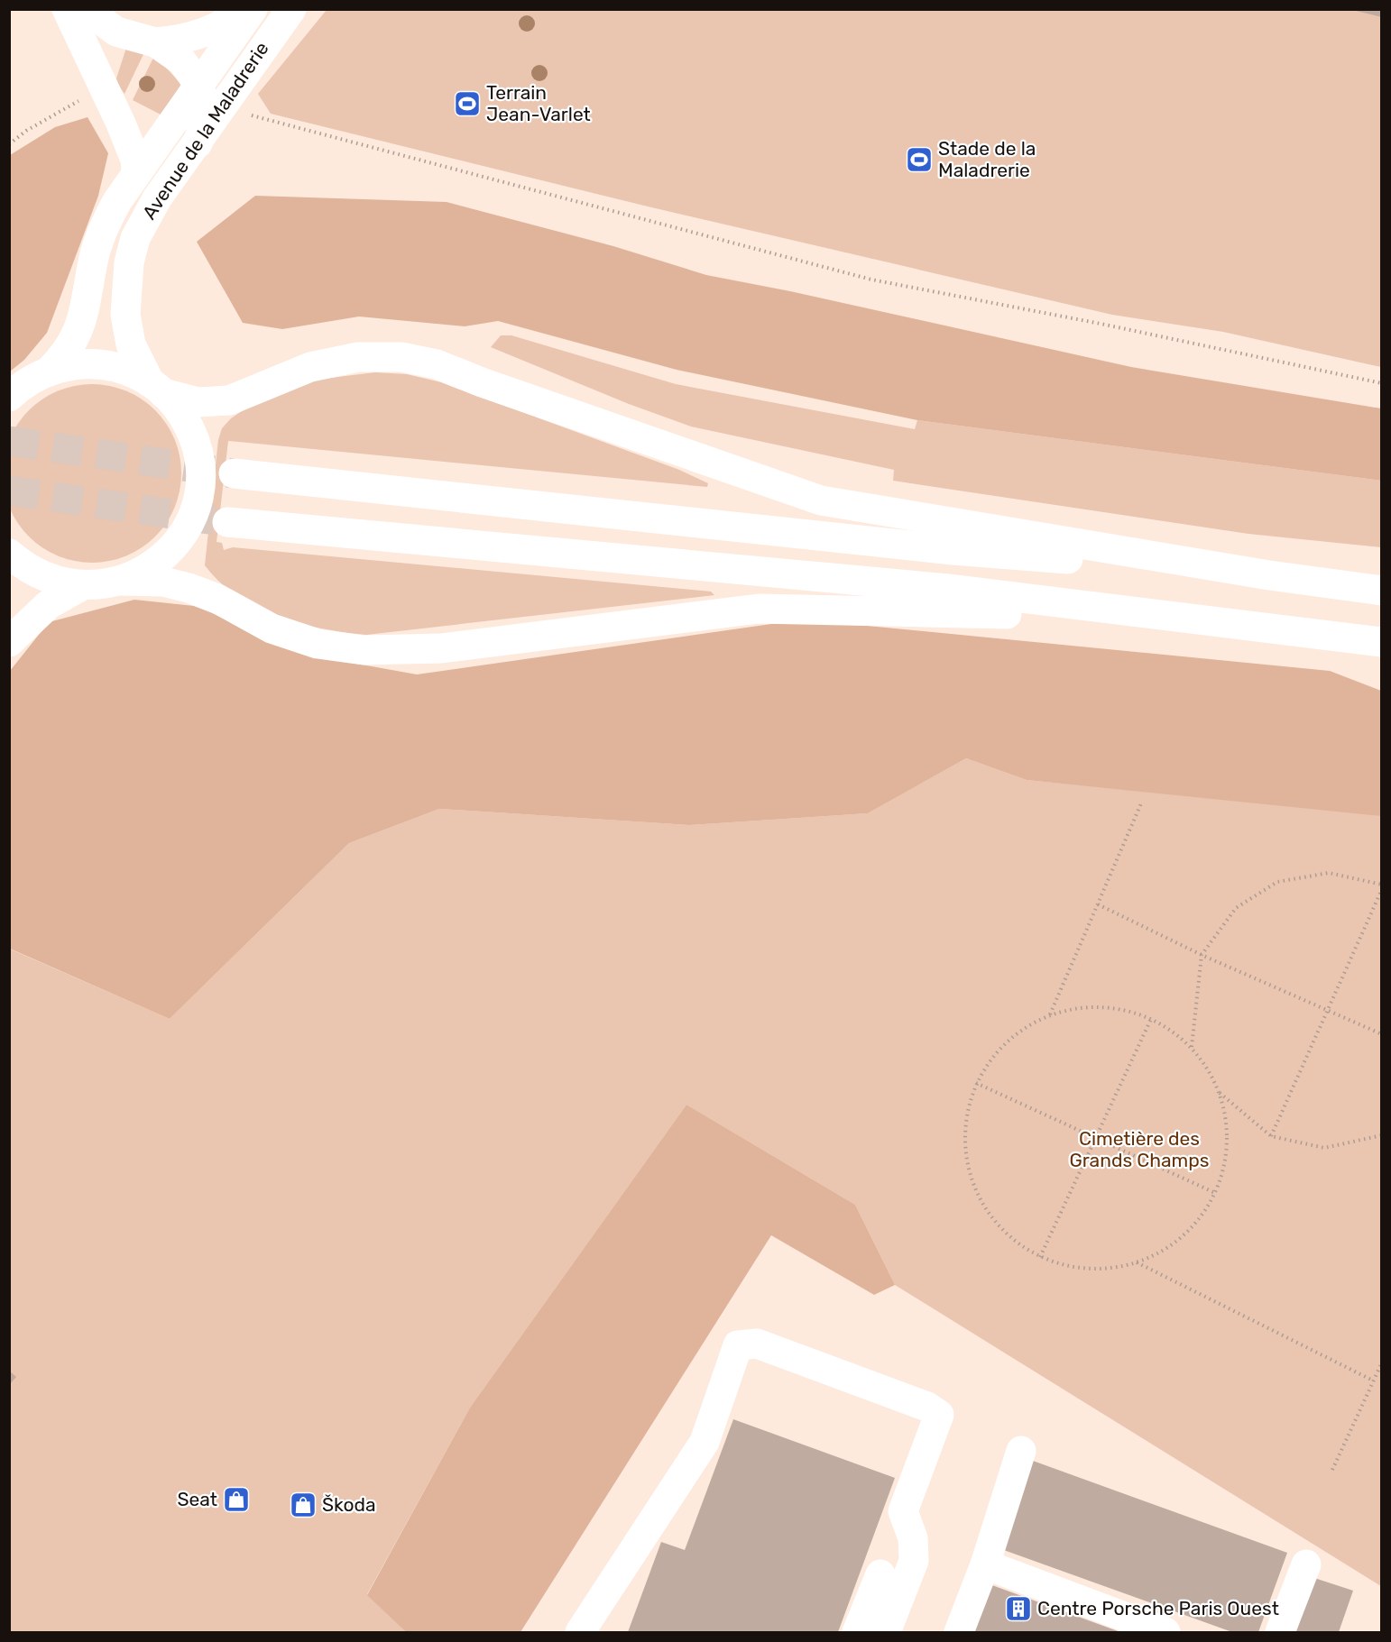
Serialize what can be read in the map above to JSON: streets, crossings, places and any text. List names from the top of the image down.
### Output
{
  "streets": {
    "main road": ["Avenue de la Maladrerie"]
  },
  "parks": ["Cimetière des Grands Champs"],
  "places": {
    "sports": ["Terrain Jean-Varlet", "Stade de la Maladrerie"],
    "shop": ["Seat", "Škoda"],
    "building": ["Centre Porsche Paris Ouest"]
  }
}
